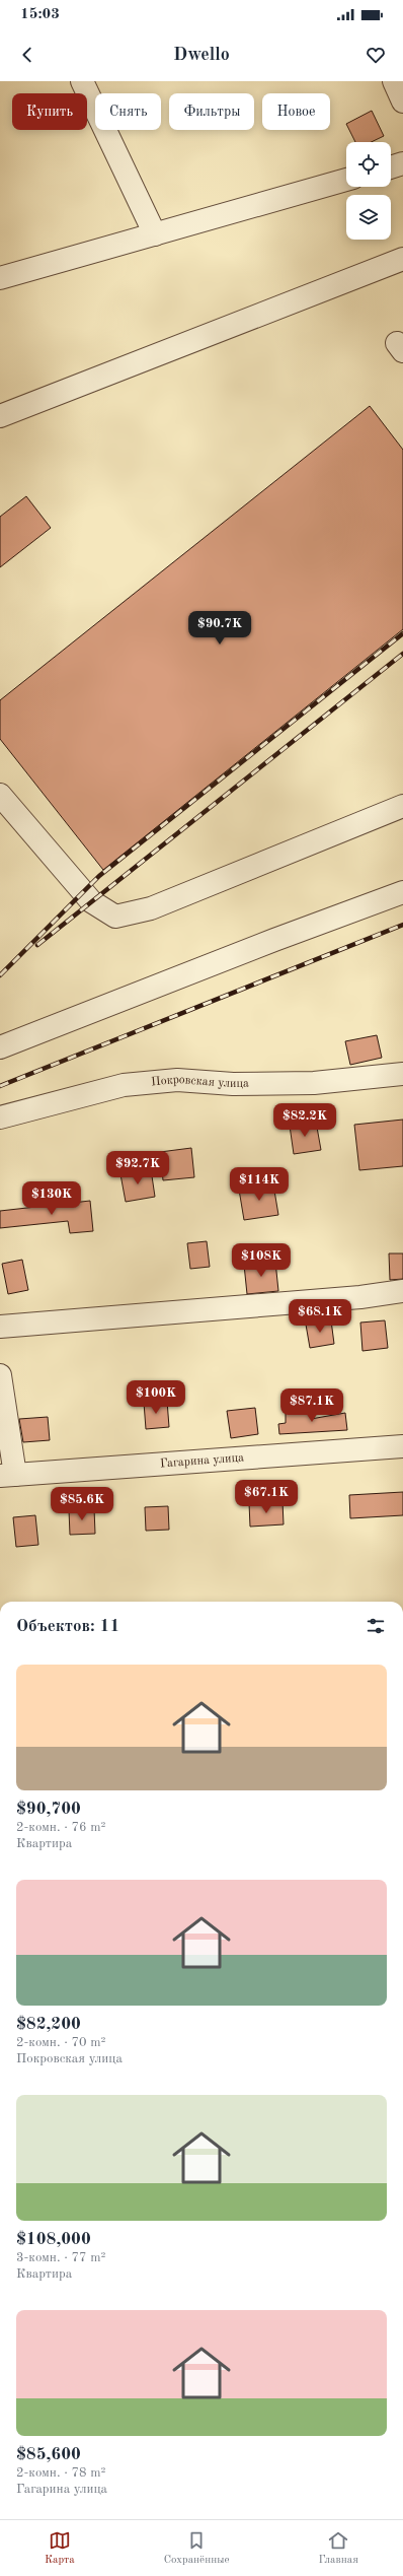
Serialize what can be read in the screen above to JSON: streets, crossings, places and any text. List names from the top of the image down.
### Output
{
  "streets": {
    "street": ["Покровская улица", "Гагарина улица"]
  },
  "page": {
    "status": "15:03",
    "header": "Dwello",
    "chip": [
      "Купить",
      "Снять",
      "Фильтры",
      "Новое"
    ],
    "price": [
      "$90.7K",
      "$82.2K",
      "$92.7K",
      "$114K",
      "$130K",
      "$108K",
      "$68.1K",
      "$100K",
      "$87.1K",
      "$67.1K",
      "$85.6K"
    ],
    "heading": "Объектов: 11",
    "list": [
      {
        "name": "$90,700",
        "note": "2-комн. · 76 m² · Квартира"
      },
      {
        "name": "$82,200",
        "note": "2-комн. · 70 m² · Покровская улица"
      },
      {
        "name": "$108,000",
        "note": "3-комн. · 77 m² · Квартира"
      },
      {
        "name": "$85,600",
        "note": "2-комн. · 78 m² · Гагарина улица"
      }
    ],
    "tabs": ["Карта", "Сохранённые", "Главная"]
  }
}
